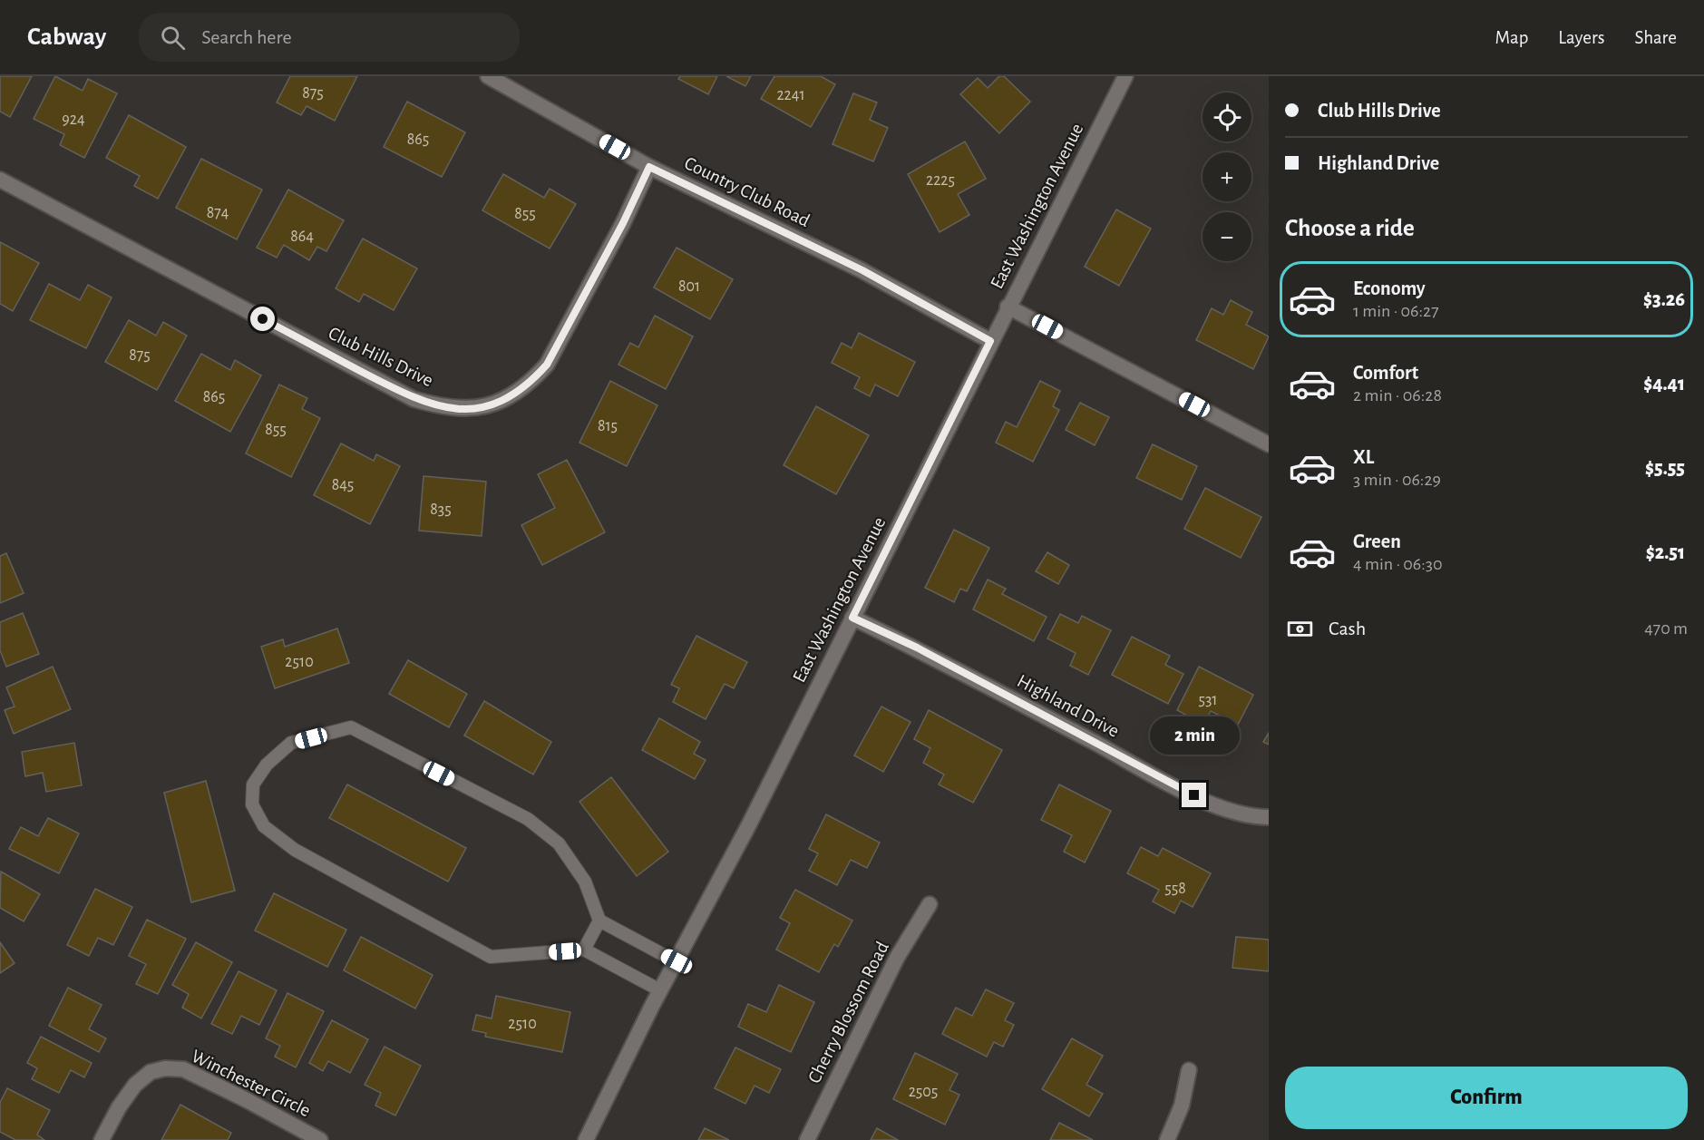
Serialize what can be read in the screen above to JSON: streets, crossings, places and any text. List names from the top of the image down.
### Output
{
  "streets": {
    "street": [
      "Country Club Road",
      "East Washington Avenue",
      "Club Hills Drive",
      "Highland Drive",
      "Cherry Blossom Road",
      "Winchester Circle"
    ]
  },
  "crossings": [
    ["Country Club Road", "East Washington Avenue"],
    ["Country Club Road", "Club Hills Drive"],
    ["East Washington Avenue", "Highland Drive"]
  ],
  "house_numbers": [
    "875",
    "2241",
    "924",
    "865",
    "2225",
    "874",
    "855",
    "864",
    "801",
    "875",
    "865",
    "815",
    "855",
    "845",
    "835",
    "2510",
    "531",
    "558",
    "2510",
    "2505"
  ],
  "page": {
    "header": "Cabway",
    "search": "Search here",
    "nav": ["Map", "Layers", "Share"],
    "banner": ["Club Hills Drive", "Highland Drive"],
    "map_buttons": ["+", "−"],
    "heading": "Choose a ride",
    "list": [
      {
        "name": "Economy",
        "note": "1 min · 06:27",
        "value": "$3.26"
      },
      {
        "name": "Comfort",
        "note": "2 min · 06:28",
        "value": "$4.41"
      },
      {
        "name": "XL",
        "note": "3 min · 06:29",
        "value": "$5.55"
      },
      {
        "name": "Green",
        "note": "4 min · 06:30",
        "value": "$2.51"
      }
    ],
    "pay": ["Cash", "470 m"],
    "bubble": "2 min",
    "buttons": "Confirm"
  }
}
